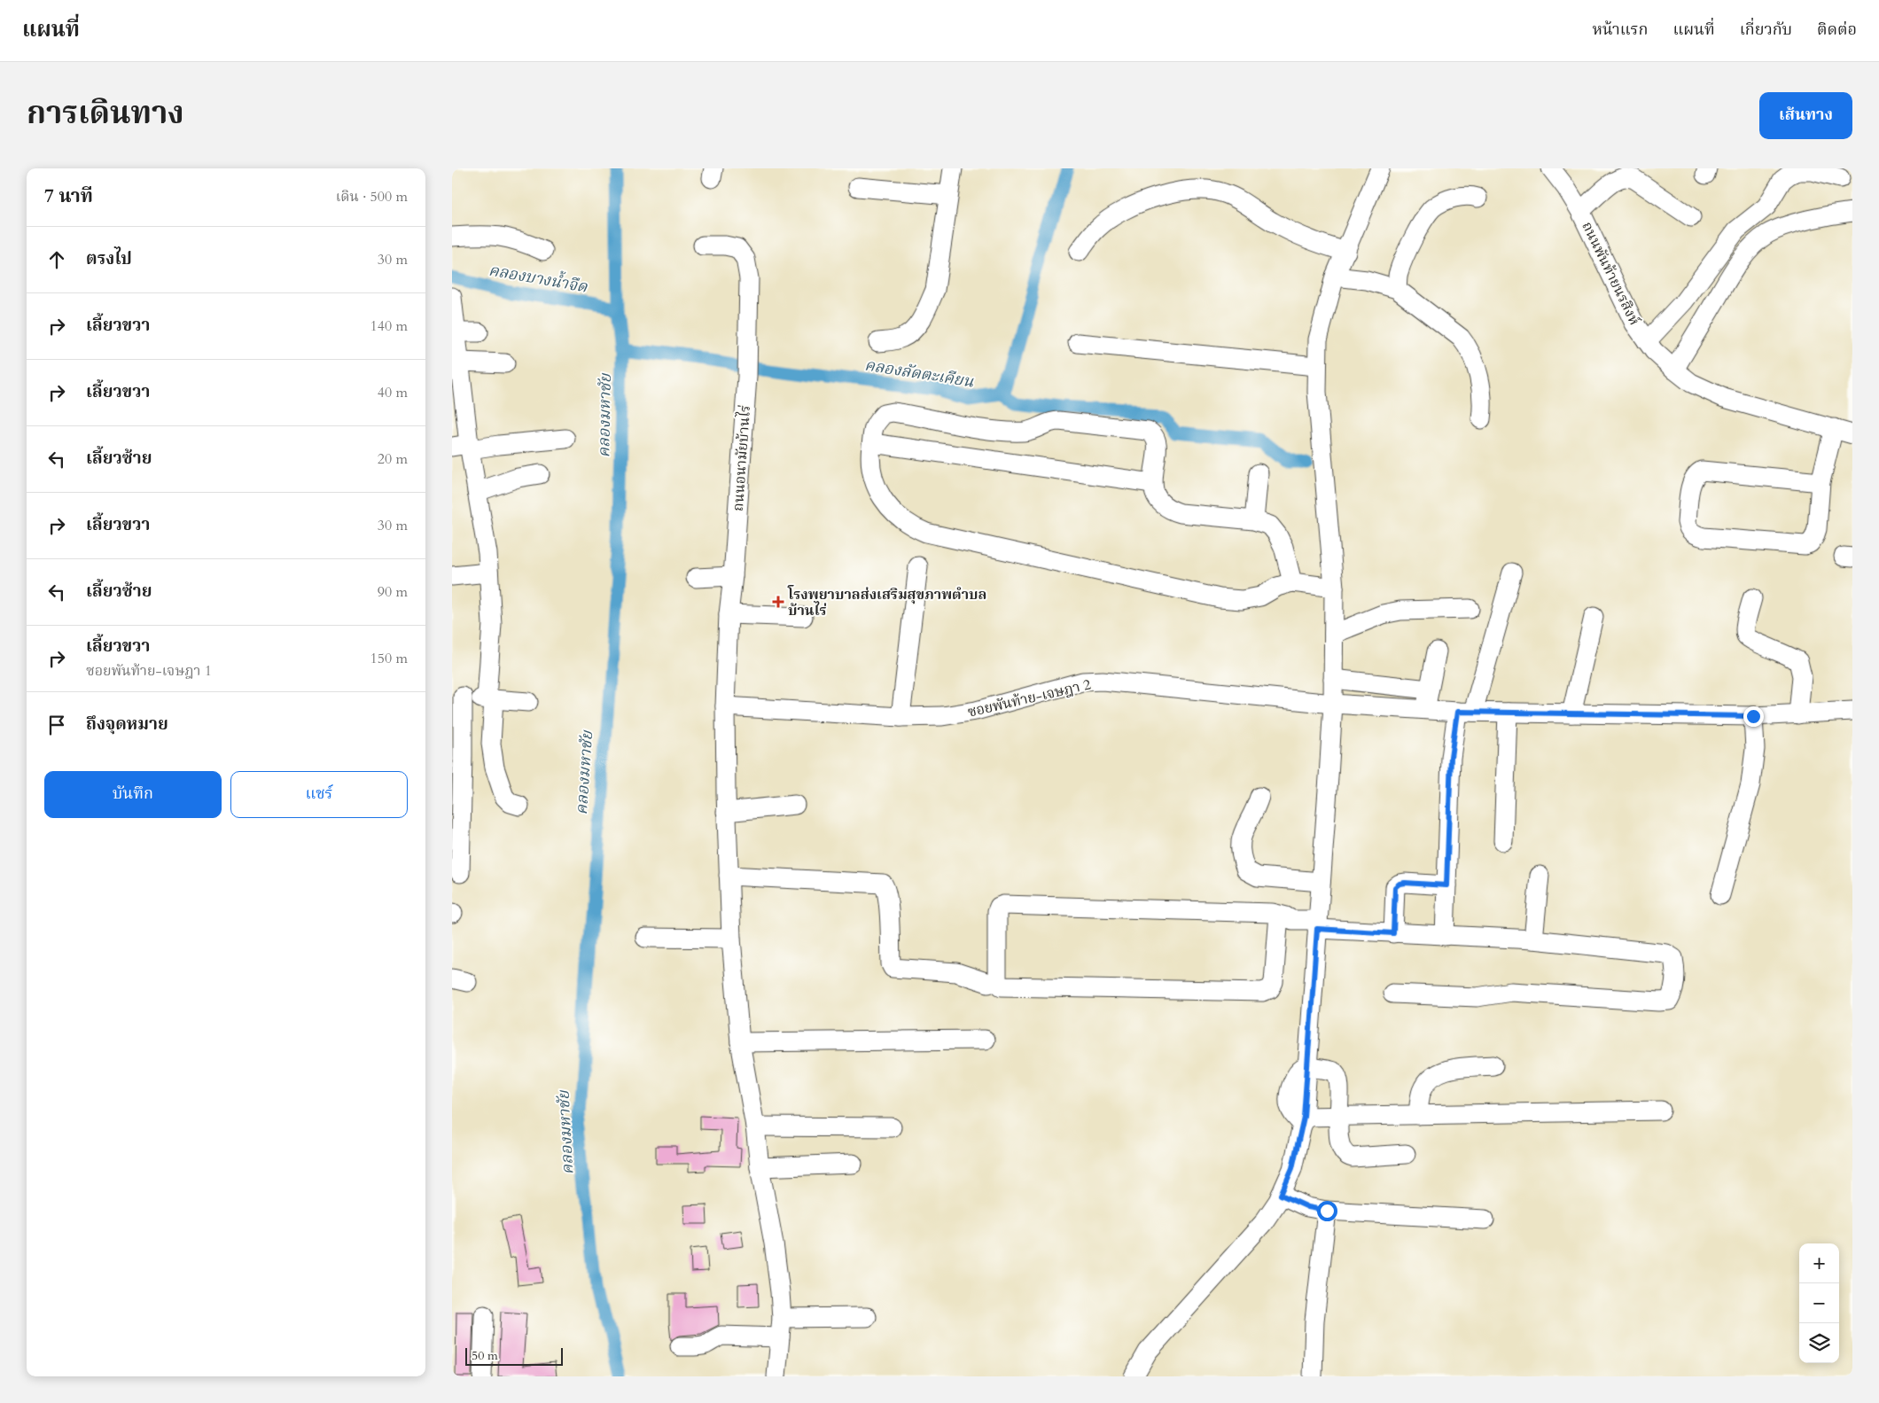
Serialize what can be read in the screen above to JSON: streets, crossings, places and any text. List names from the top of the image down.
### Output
{
  "streets": {
    "street": ["ถนนพันท้ายนรสิงห์", "ถนนอนามัยบ้านไร่", "ซอยพันท้าย-เจษฎา 2"]
  },
  "crossings": [
    ["ถนนอนามัยบ้านไร่", "ซอยพันท้าย-เจษฎา 2"]
  ],
  "water": ["คลองบางน้ำจืด", "คลองลัดตะเคียน", "คลองมหาชัย"],
  "places": {
    "health": ["โรงพยาบาลส่งเสริมสุขภาพตำบล บ้านไร่"]
  },
  "scale_bar": "50 m",
  "page": {
    "header": "แผนที่",
    "nav": [
      "หน้าแรก",
      "แผนที่",
      "เกี่ยวกับ",
      "ติดต่อ"
    ],
    "title": "การเดินทาง",
    "buttons": [
      "เส้นทาง",
      ["บันทึก", "แชร์"]
    ],
    "heading": ["7 นาที", "เดิน · 500 m"],
    "list": [
      ["ตรงไป", "30 m"],
      ["เลี้ยวขวา", "140 m"],
      ["เลี้ยวขวา", "40 m"],
      ["เลี้ยวซ้าย", "20 m"],
      ["เลี้ยวขวา", "30 m"],
      ["เลี้ยวซ้าย", "90 m"],
      ["เลี้ยวขวา", "ซอยพันท้าย-เจษฎา 1", "150 m"],
      "ถึงจุดหมาย"
    ],
    "map_buttons": ["+", "−"],
    "scale": "50 m"
  }
}
